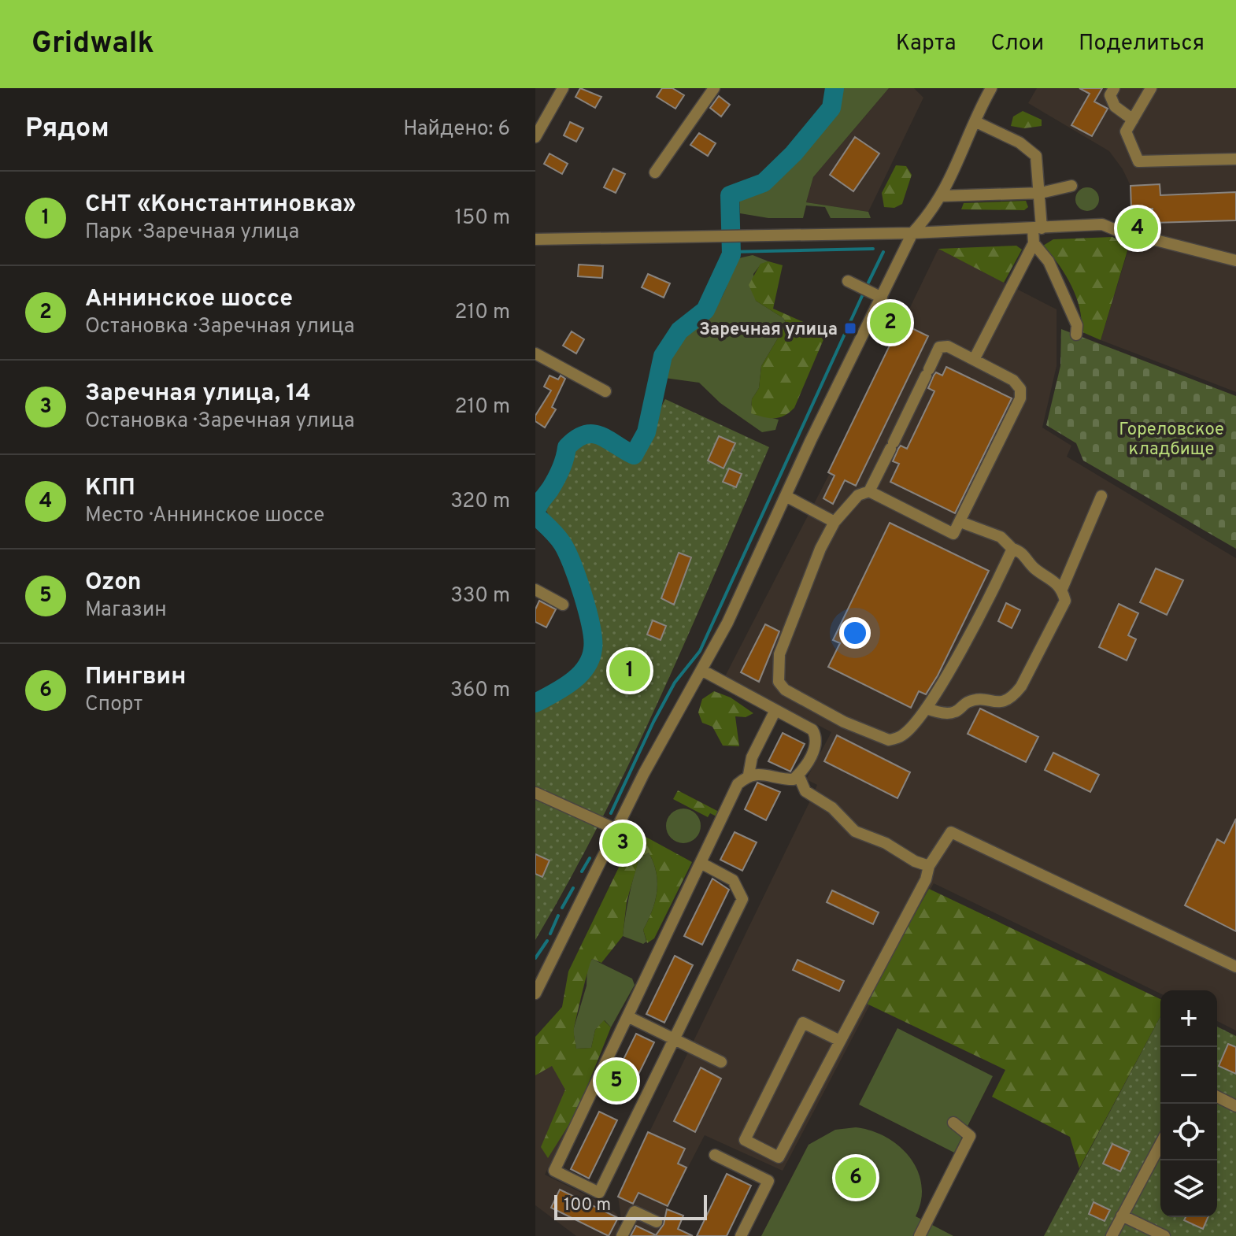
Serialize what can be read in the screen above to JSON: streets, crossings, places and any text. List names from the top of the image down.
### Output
{
  "parks": ["Гореловское кладбище"],
  "places": {
    "transit": ["Заречная улица"]
  },
  "scale_bar": "100 m",
  "page": {
    "header": "Gridwalk",
    "nav": ["Карта", "Слои", "Поделиться"],
    "heading": ["Рядом", "Найдено: 6"],
    "list": [
      {
        "mark": "1",
        "name": "СНТ «Константиновка»",
        "note": "Парк · Заречная улица",
        "value": "150 m"
      },
      {
        "mark": "2",
        "name": "Аннинское шоссе",
        "note": "Остановка · Заречная улица",
        "value": "210 m"
      },
      {
        "mark": "3",
        "name": "Заречная улица, 14",
        "note": "Остановка · Заречная улица",
        "value": "210 m"
      },
      {
        "mark": "4",
        "name": "КПП",
        "note": "Место · Аннинское шоссе",
        "value": "320 m"
      },
      {
        "mark": "5",
        "name": "Ozon",
        "note": "Магазин",
        "value": "330 m"
      },
      {
        "mark": "6",
        "name": "Пингвин",
        "note": "Спорт",
        "value": "360 m"
      }
    ],
    "pins": [
      "4",
      "2",
      "1",
      "3",
      "5",
      "6"
    ],
    "map_buttons": ["+", "−"],
    "scale": "100 m"
  }
}
